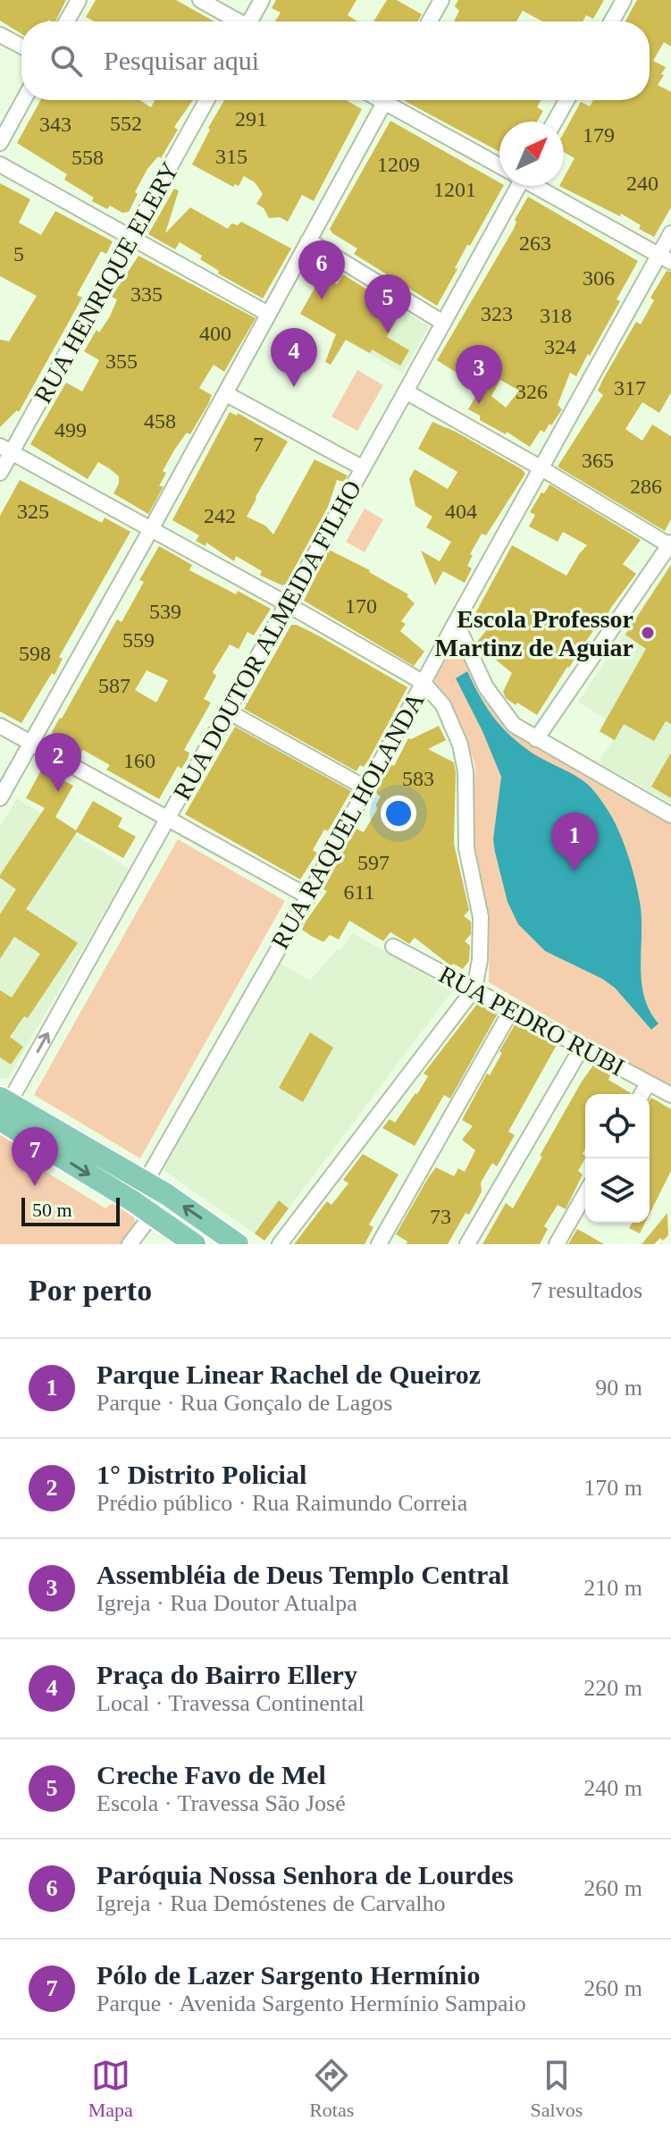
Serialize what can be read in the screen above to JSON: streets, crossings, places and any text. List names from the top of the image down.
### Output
{
  "streets": {
    "street": [
      "RUA HENRIQUE ELERY",
      "RUA DOUTOR ALMEIDA FILHO",
      "RUA RAQUEL HOLANDA",
      "RUA PEDRO RUBI"
    ]
  },
  "places": ["Escola Professor Martinz de Aguiar"],
  "house_numbers": [
    "291",
    "552",
    "343",
    "179",
    "315",
    "558",
    "1209",
    "240",
    "1201",
    "263",
    "5",
    "306",
    "335",
    "323",
    "318",
    "400",
    "324",
    "355",
    "317",
    "326",
    "458",
    "499",
    "7",
    "365",
    "286",
    "325",
    "404",
    "242",
    "170",
    "539",
    "559",
    "598",
    "587",
    "160",
    "583",
    "597",
    "611",
    "73"
  ],
  "scale_bar": "50 m",
  "north": "top right",
  "page": {
    "search": "Pesquisar aqui",
    "pins": [
      "6",
      "5",
      "4",
      "3",
      "2",
      "1",
      "7"
    ],
    "scale": "50 m",
    "heading": ["Por perto", "7 resultados"],
    "list": [
      {
        "mark": "1",
        "name": "Parque Linear Rachel de Queiroz",
        "note": "Parque · Rua Gonçalo de Lagos",
        "value": "90 m"
      },
      {
        "mark": "2",
        "name": "1° Distrito Policial",
        "note": "Prédio público · Rua Raimundo Correia",
        "value": "170 m"
      },
      {
        "mark": "3",
        "name": "Assembléia de Deus Templo Central",
        "note": "Igreja · Rua Doutor Atualpa",
        "value": "210 m"
      },
      {
        "mark": "4",
        "name": "Praça do Bairro Ellery",
        "note": "Local · Travessa Continental",
        "value": "220 m"
      },
      {
        "mark": "5",
        "name": "Creche Favo de Mel",
        "note": "Escola · Travessa São José",
        "value": "240 m"
      },
      {
        "mark": "6",
        "name": "Paróquia Nossa Senhora de Lourdes",
        "note": "Igreja · Rua Demóstenes de Carvalho",
        "value": "260 m"
      },
      {
        "mark": "7",
        "name": "Pólo de Lazer Sargento Hermínio",
        "note": "Parque · Avenida Sargento Hermínio Sampaio",
        "value": "260 m"
      }
    ],
    "nav": ["Mapa", "Rotas", "Salvos"]
  }
}
